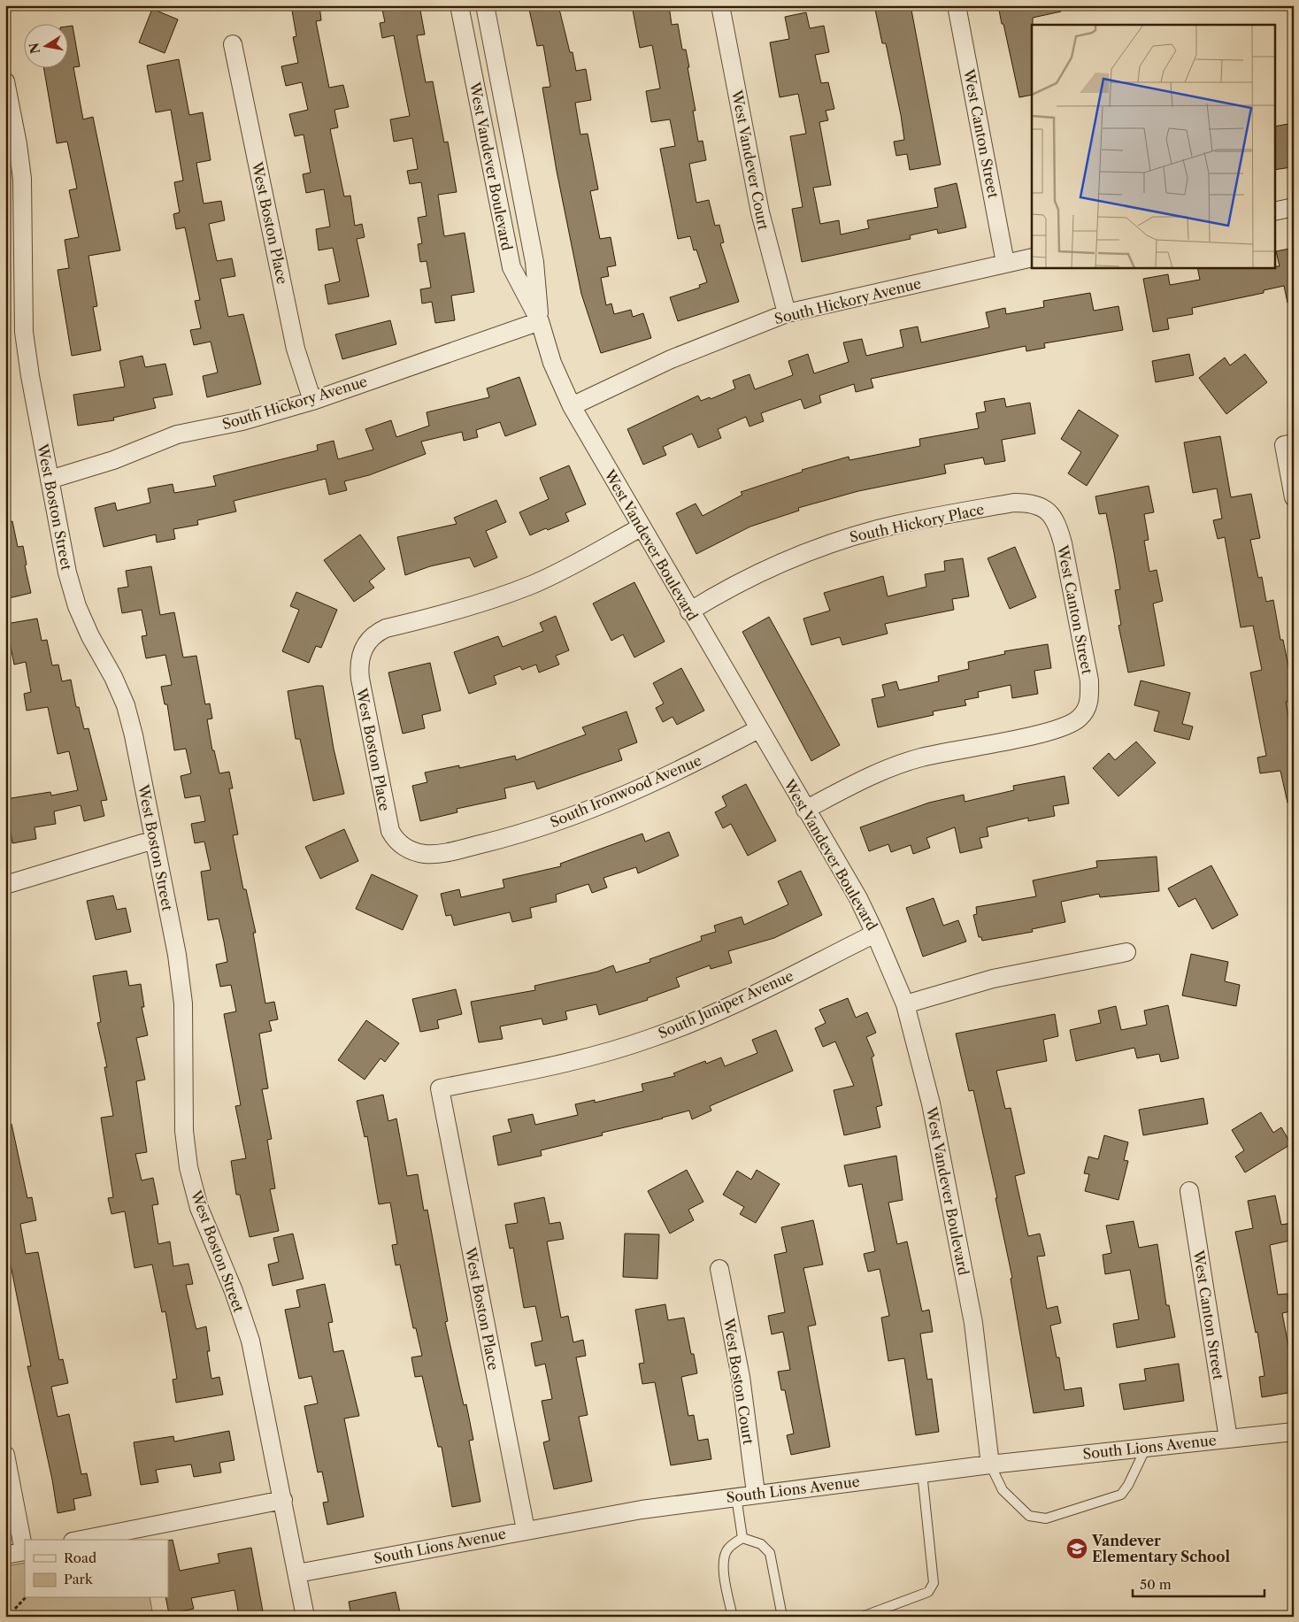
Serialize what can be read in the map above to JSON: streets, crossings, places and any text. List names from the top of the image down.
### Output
{
  "streets": {
    "street": [
      "West Canton Street",
      "West Vandever Court",
      "West Vandever Boulevard",
      "West Boston Place",
      "South Hickory Avenue",
      "West Boston Street",
      "South Hickory Place",
      "South Ironwood Avenue",
      "South Juniper Avenue",
      "West Boston Court",
      "South Lions Avenue"
    ]
  },
  "crossings": [
    ["West Canton Street", "West Vandever Boulevard"],
    ["West Canton Street", "South Hickory Avenue"],
    ["West Canton Street", "South Hickory Place"],
    ["West Canton Street", "South Lions Avenue"],
    ["West Vandever Court", "South Hickory Avenue"],
    ["West Vandever Boulevard", "West Boston Place"],
    ["West Vandever Boulevard", "South Hickory Avenue"],
    ["West Vandever Boulevard", "South Hickory Place"],
    ["West Vandever Boulevard", "South Ironwood Avenue"],
    ["West Vandever Boulevard", "South Juniper Avenue"],
    ["West Vandever Boulevard", "South Lions Avenue"],
    ["West Boston Place", "South Hickory Avenue"],
    ["West Boston Place", "South Ironwood Avenue"],
    ["West Boston Place", "South Juniper Avenue"],
    ["West Boston Place", "South Lions Avenue"],
    ["South Hickory Avenue", "West Boston Street"],
    ["West Boston Street", "South Lions Avenue"],
    ["West Boston Court", "South Lions Avenue"]
  ],
  "places": {
    "school or university": ["Vandever Elementary School"]
  },
  "legend": ["Road", "Park"],
  "scale_bar": "50 m",
  "north": "left"
}
